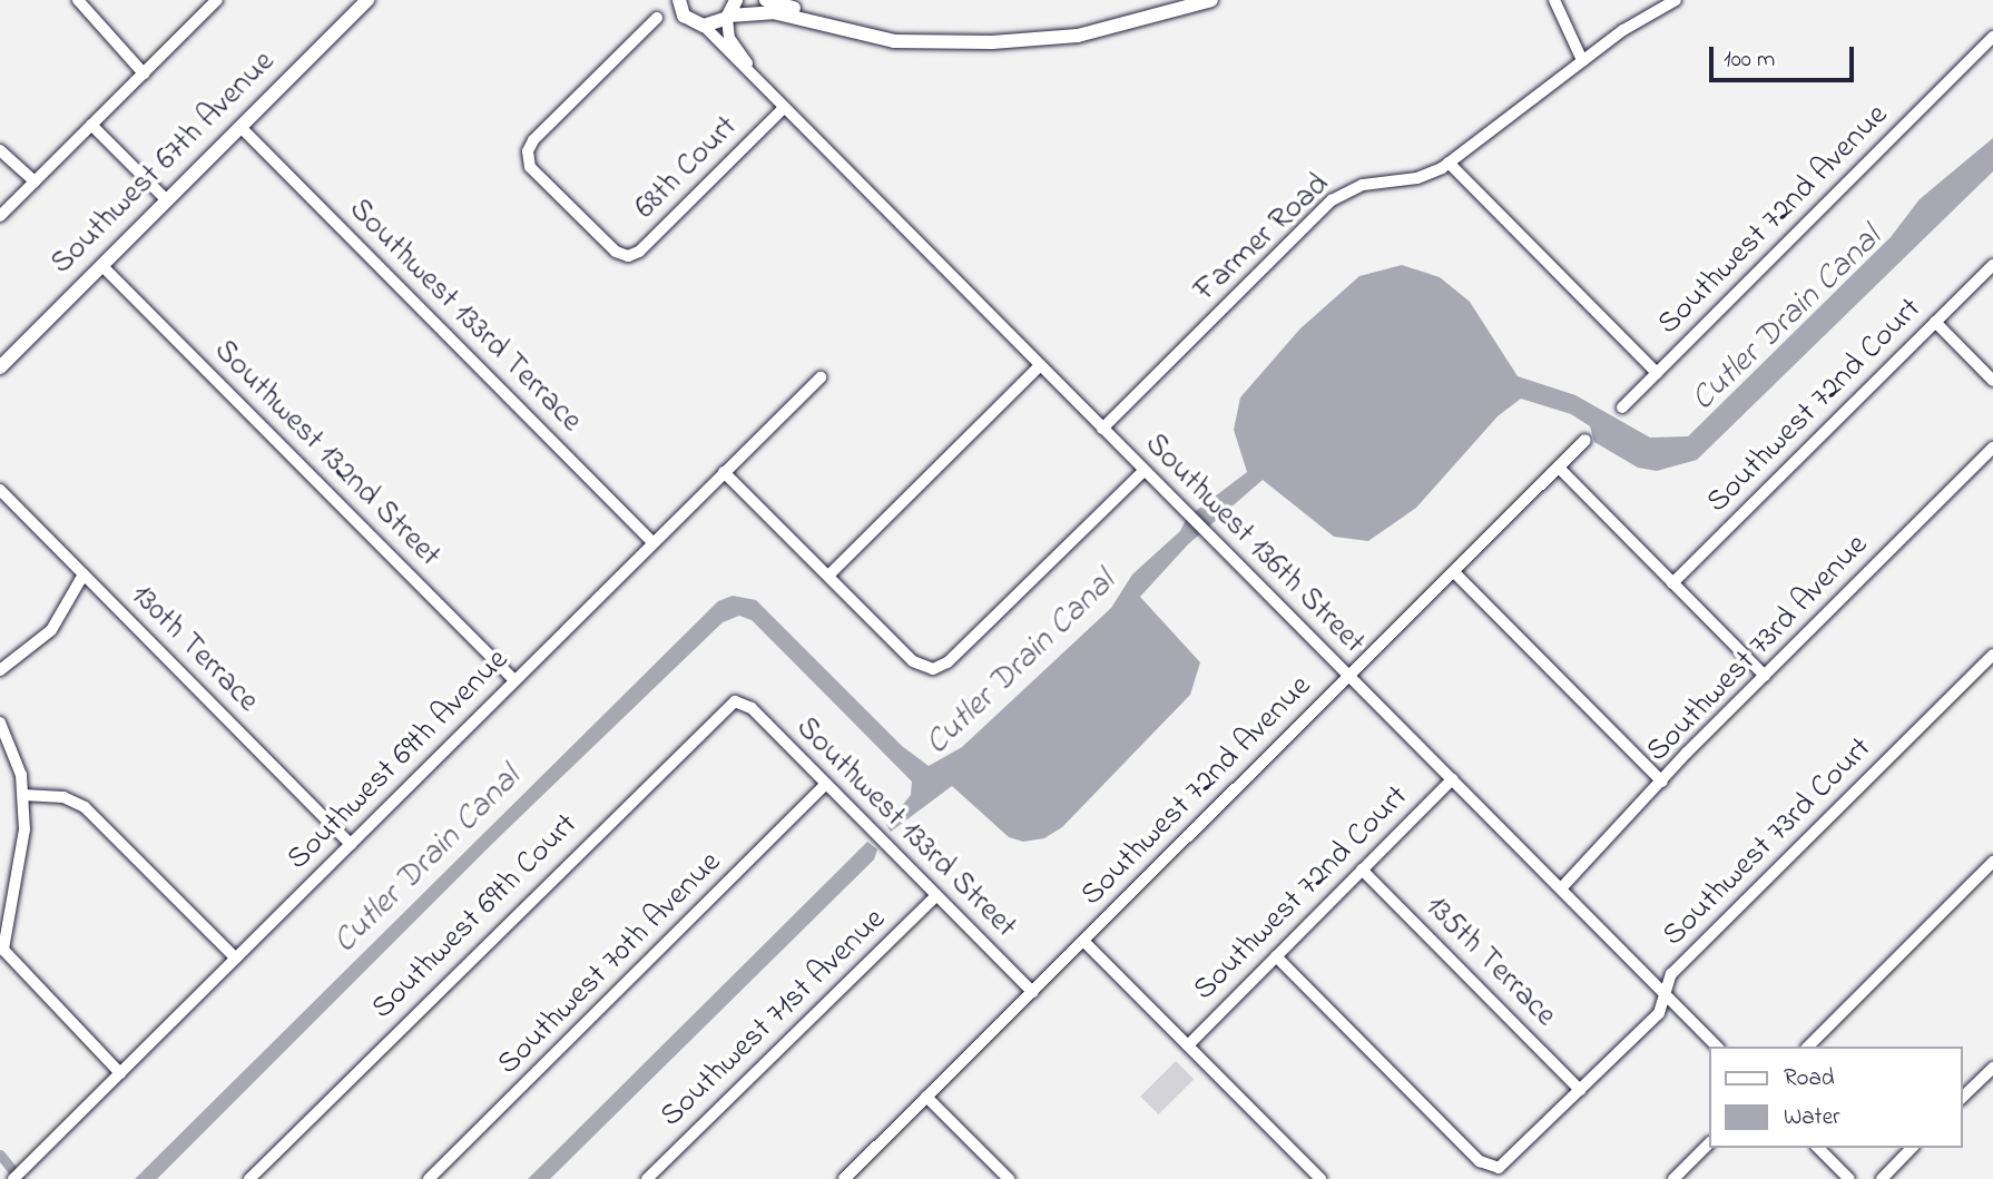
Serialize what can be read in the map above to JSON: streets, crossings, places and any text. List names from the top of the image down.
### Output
{
  "streets": {
    "main road": ["Southwest 67th Avenue"],
    "street": [
      "68th Court",
      "Southwest 72nd Avenue",
      "Farmer Road",
      "Southwest 133rd Terrace",
      "Southwest 72nd Court",
      "Southwest 132nd Street",
      "Southwest 136th Street",
      "130th Terrace",
      "Southwest 73rd Avenue",
      "Southwest 69th Avenue",
      "Southwest 133rd Street",
      "Southwest 73rd Court",
      "Southwest 69th Court",
      "135th Terrace",
      "Southwest 70th Avenue",
      "Southwest 71st Avenue"
    ]
  },
  "crossings": [
    ["Southwest 67th Avenue", "Southwest 133rd Terrace"],
    ["Southwest 67th Avenue", "Southwest 132nd Street"],
    ["68th Court", "Southwest 136th Street"],
    ["Southwest 72nd Avenue", "Southwest 136th Street"],
    ["Southwest 72nd Avenue", "Southwest 133rd Street"],
    ["Farmer Road", "Southwest 136th Street"],
    ["Southwest 133rd Terrace", "Southwest 69th Avenue"],
    ["Southwest 72nd Court", "Southwest 136th Street"],
    ["Southwest 72nd Court", "Southwest 73rd Court"],
    ["Southwest 72nd Court", "135th Terrace"],
    ["Southwest 132nd Street", "Southwest 69th Avenue"],
    ["Southwest 136th Street", "Southwest 73rd Avenue"],
    ["Southwest 136th Street", "Southwest 73rd Court"],
    ["130th Terrace", "Southwest 69th Avenue"],
    ["Southwest 133rd Street", "Southwest 69th Court"],
    ["Southwest 133rd Street", "Southwest 70th Avenue"],
    ["Southwest 133rd Street", "Southwest 71st Avenue"],
    ["Southwest 73rd Court", "135th Terrace"]
  ],
  "water": ["Cutler Drain Canal"],
  "legend": ["Road", "Water"],
  "scale_bar": "100 m"
}
